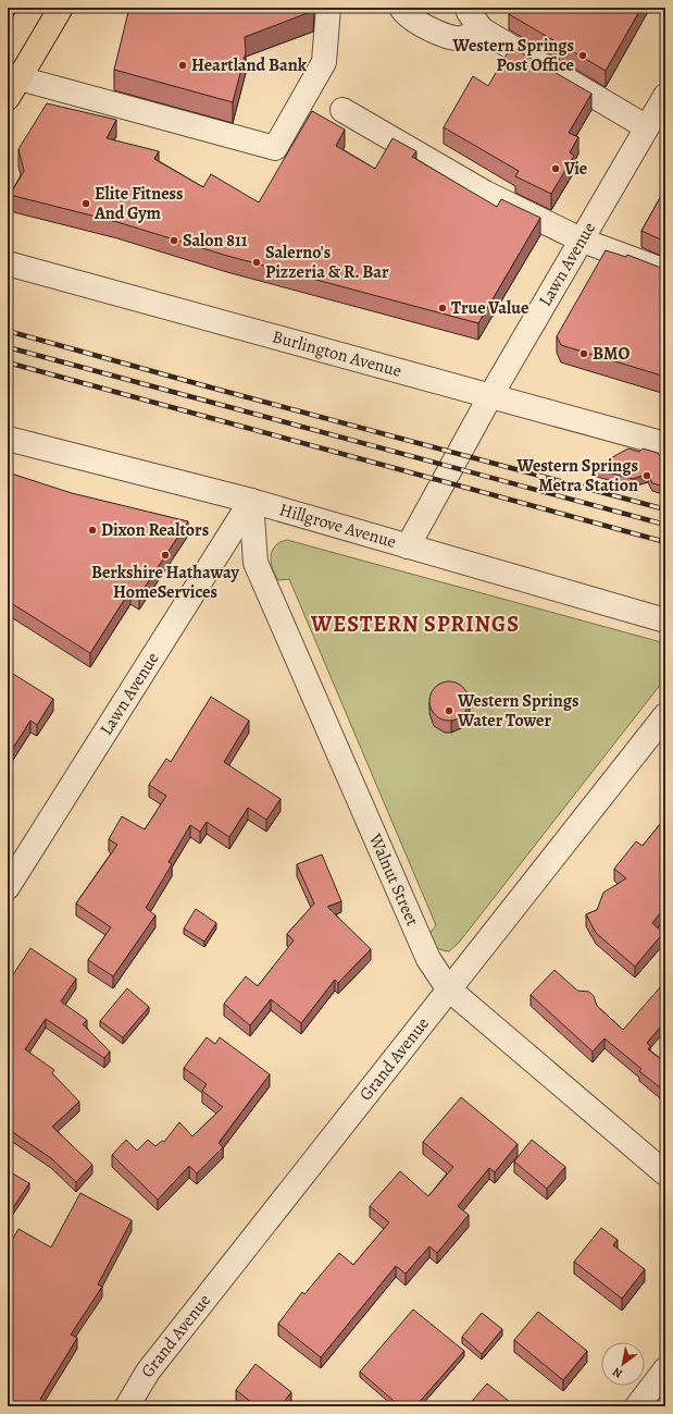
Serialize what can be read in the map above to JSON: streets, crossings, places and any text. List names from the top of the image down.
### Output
{
  "streets": {
    "street": [
      "Lawn Avenue",
      "Burlington Avenue",
      "Hillgrove Avenue",
      "Walnut Street",
      "Grand Avenue"
    ]
  },
  "crossings": [
    ["Lawn Avenue", "Burlington Avenue"],
    ["Lawn Avenue", "Hillgrove Avenue"],
    ["Lawn Avenue", "Walnut Street"],
    ["Hillgrove Avenue", "Walnut Street"],
    ["Walnut Street", "Grand Avenue"]
  ],
  "districts": ["WESTERN SPRINGS"],
  "places": [
    "Western Springs Post Office",
    "Heartland Bank",
    "Vie",
    "Elite Fitness And Gym",
    "Salon 811",
    "Salerno's Pizzeria & R. Bar",
    "True Value",
    "BMO",
    "Western Springs Metra Station",
    "Dixon Realtors",
    "Berkshire Hathaway HomeServices",
    "Western Springs Water Tower"
  ],
  "north": "bottom left"
}
